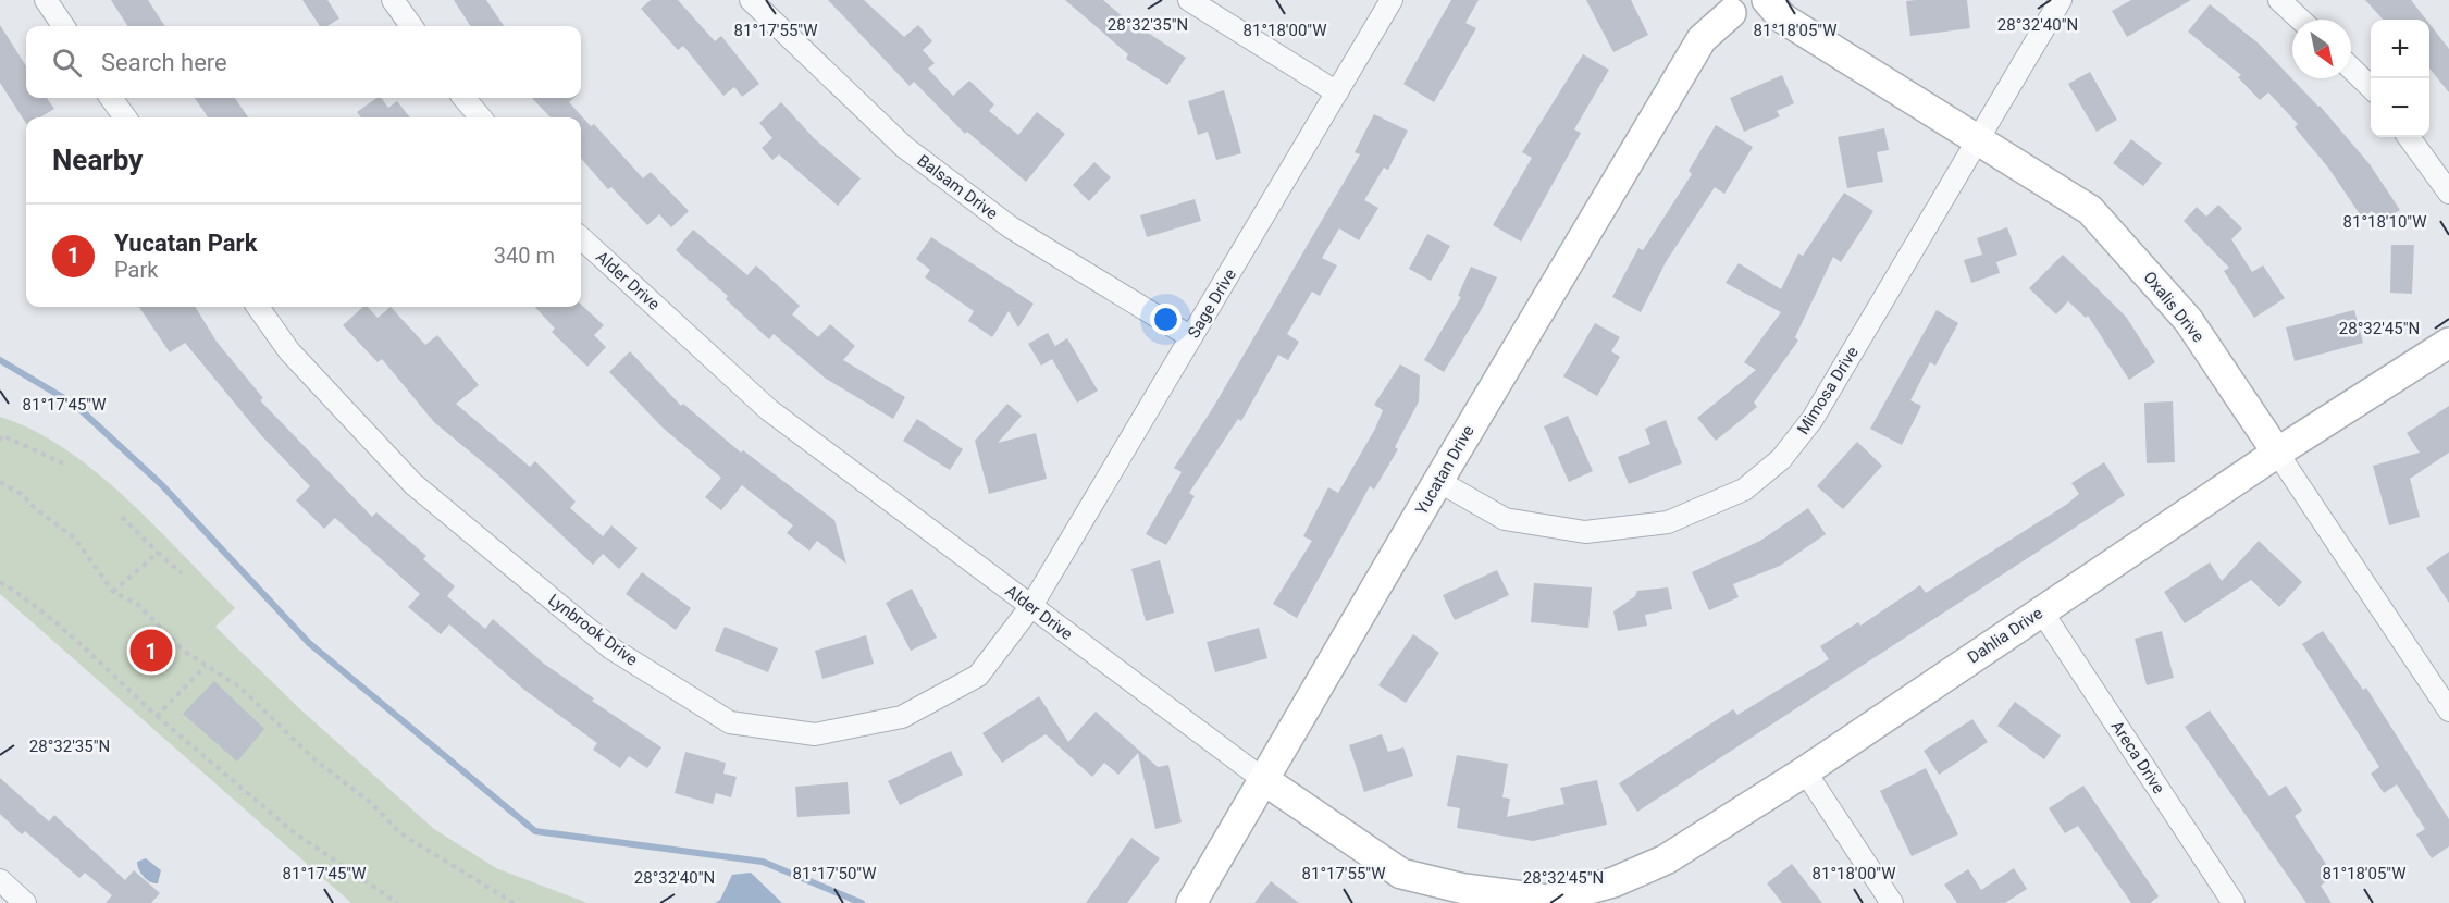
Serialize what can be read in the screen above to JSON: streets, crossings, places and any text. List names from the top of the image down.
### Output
{
  "streets": {
    "street": [
      "Balsam Drive",
      "Alder Drive",
      "Sage Drive",
      "Oxalis Drive",
      "Mimosa Drive",
      "Yucatan Drive",
      "Lynbrook Drive",
      "Dahlia Drive",
      "Areca Drive"
    ]
  },
  "crossings": [
    ["Balsam Drive", "Sage Drive"],
    ["Alder Drive", "Sage Drive"],
    ["Alder Drive", "Yucatan Drive"],
    ["Alder Drive", "Lynbrook Drive"],
    ["Alder Drive", "Dahlia Drive"],
    ["Sage Drive", "Lynbrook Drive"],
    ["Oxalis Drive", "Mimosa Drive"],
    ["Oxalis Drive", "Yucatan Drive"],
    ["Oxalis Drive", "Dahlia Drive"],
    ["Mimosa Drive", "Yucatan Drive"],
    ["Dahlia Drive", "Areca Drive"]
  ],
  "north": "bottom right",
  "page": {
    "map_buttons": ["+", "−"],
    "search": "Search here",
    "heading": "Nearby",
    "list": [
      {
        "mark": "1",
        "name": "Yucatan Park",
        "note": "Park",
        "value": "340 m"
      }
    ],
    "pins": "1"
  },
  "coordinates": [
    "28°32'40\"N",
    "28°32'35\"N",
    "81°17'55\"W",
    "81°18'00\"W",
    "81°18'05\"W",
    "81°18'10\"W",
    "28°32'45\"N",
    "81°17'45\"W",
    "81°17'50\"W"
  ]
}
